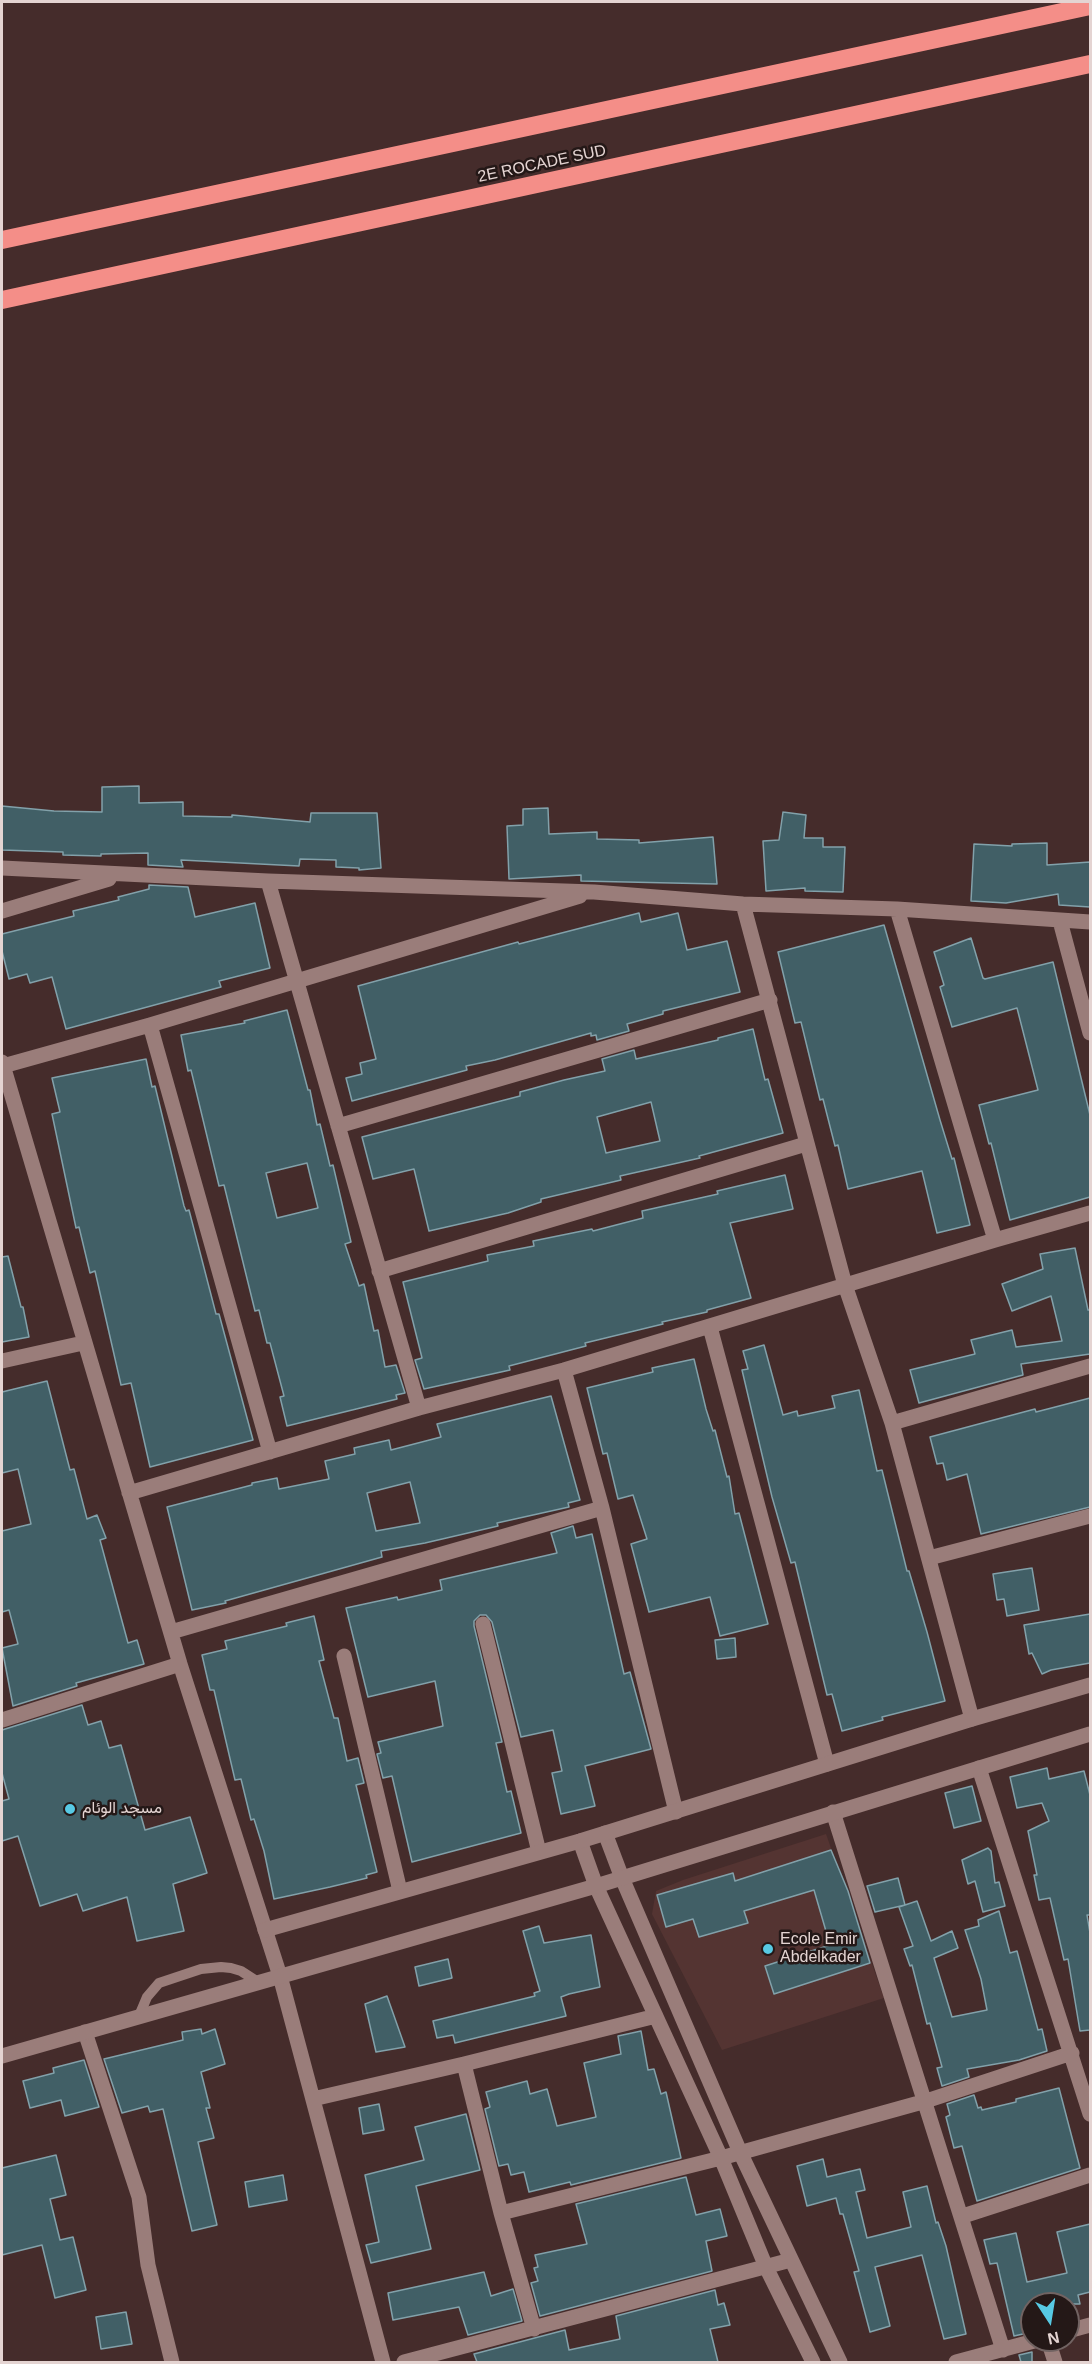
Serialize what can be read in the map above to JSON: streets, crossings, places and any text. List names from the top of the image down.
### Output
{
  "streets": {
    "highway": ["2E ROCADE SUD"]
  },
  "places": ["مسجد الوئام", "Ecole Emir Abdelkader"],
  "north": "bottom"
}
